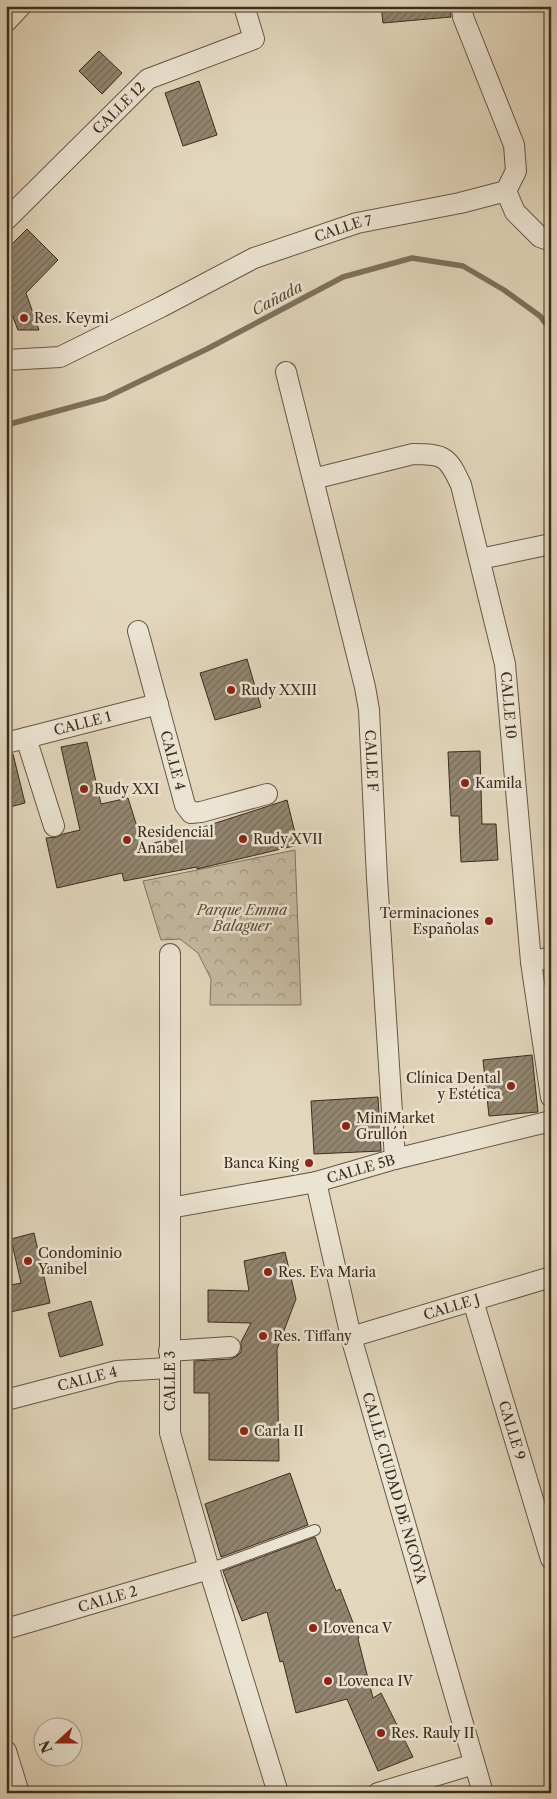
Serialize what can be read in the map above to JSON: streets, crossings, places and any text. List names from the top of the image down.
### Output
{
  "streets": {
    "street": [
      "CALLE 12",
      "CALLE 7",
      "CALLE 10",
      "CALLE 1",
      "CALLE 4",
      "CALLE F",
      "CALLE 5B",
      "CALLE J",
      "CALLE 3",
      "CALLE 9",
      "CALLE CIUDAD DE NICOYA",
      "CALLE 2"
    ]
  },
  "crossings": [
    ["CALLE 10", "CALLE F"],
    ["CALLE 1", "CALLE 4"],
    ["CALLE 4", "CALLE 3"],
    ["CALLE F", "CALLE 5B"],
    ["CALLE 5B", "CALLE 3"],
    ["CALLE 5B", "CALLE CIUDAD DE NICOYA"],
    ["CALLE J", "CALLE 9"],
    ["CALLE J", "CALLE CIUDAD DE NICOYA"],
    ["CALLE 3", "CALLE 2"]
  ],
  "water": ["Cañada"],
  "parks": ["Parque Emma Balaguer"],
  "places": [
    "Res. Keymi",
    "Rudy XXIII",
    "Kamila",
    "Rudy XXI",
    "Rudy XVII",
    "Residencial Anabel",
    "Terminaciones Españolas",
    "Clínica Dental y Estética",
    "MiniMarket Grullón",
    "Banca King",
    "Condominio Yanibel",
    "Res. Eva Maria",
    "Res. Tiffany",
    "Carla II",
    "Lovenca V",
    "Lovenca IV",
    "Res. Rauly II"
  ],
  "north": "left"
}
